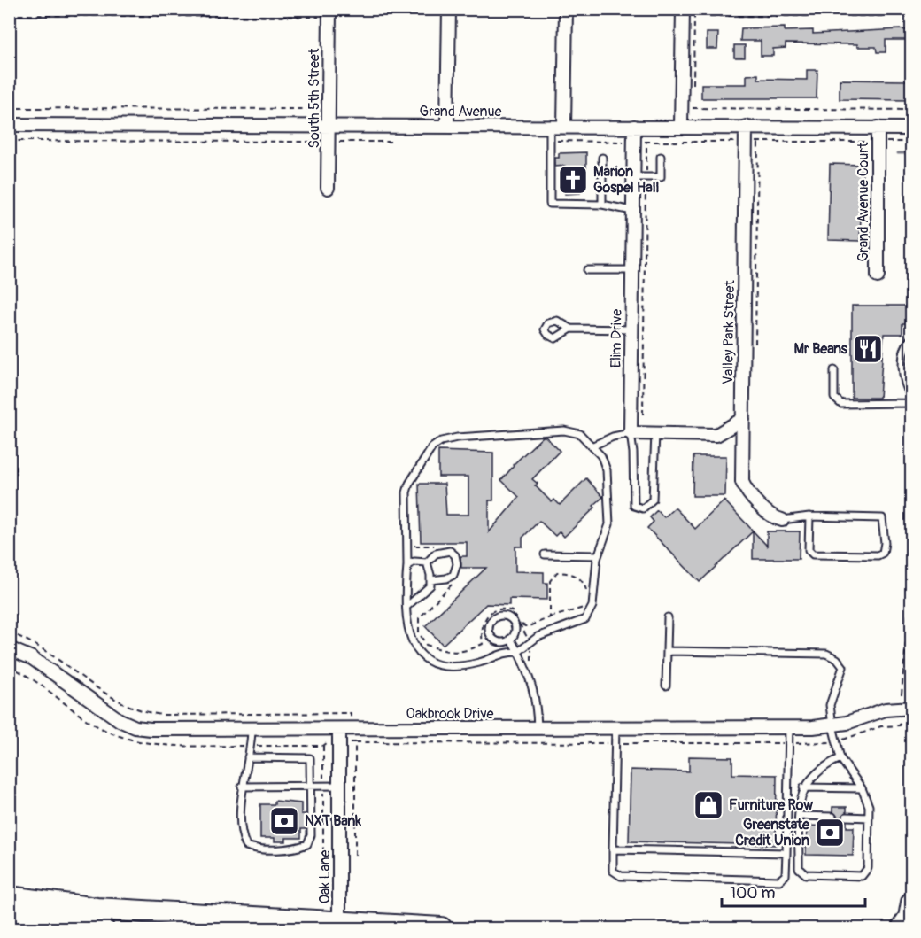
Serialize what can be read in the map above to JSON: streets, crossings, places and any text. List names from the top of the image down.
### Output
{
  "streets": {
    "street": [
      "South 5th Street",
      "Grand Avenue",
      "Grand Avenue Court",
      "Valley Park Street",
      "Elim Drive",
      "Oakbrook Drive",
      "Oak Lane"
    ]
  },
  "crossings": [
    ["South 5th Street", "Grand Avenue"],
    ["Grand Avenue", "Grand Avenue Court"],
    ["Grand Avenue", "Valley Park Street"],
    ["Grand Avenue", "Elim Drive"],
    ["Oakbrook Drive", "Oak Lane"]
  ],
  "places": {
    "church": ["Marion Gospel Hall"],
    "restaurant": ["Mr Beans"],
    "shop": ["Furniture Row"],
    "bank": ["NXT Bank", "Greenstate Credit Union"]
  },
  "scale_bar": "100 m"
}
